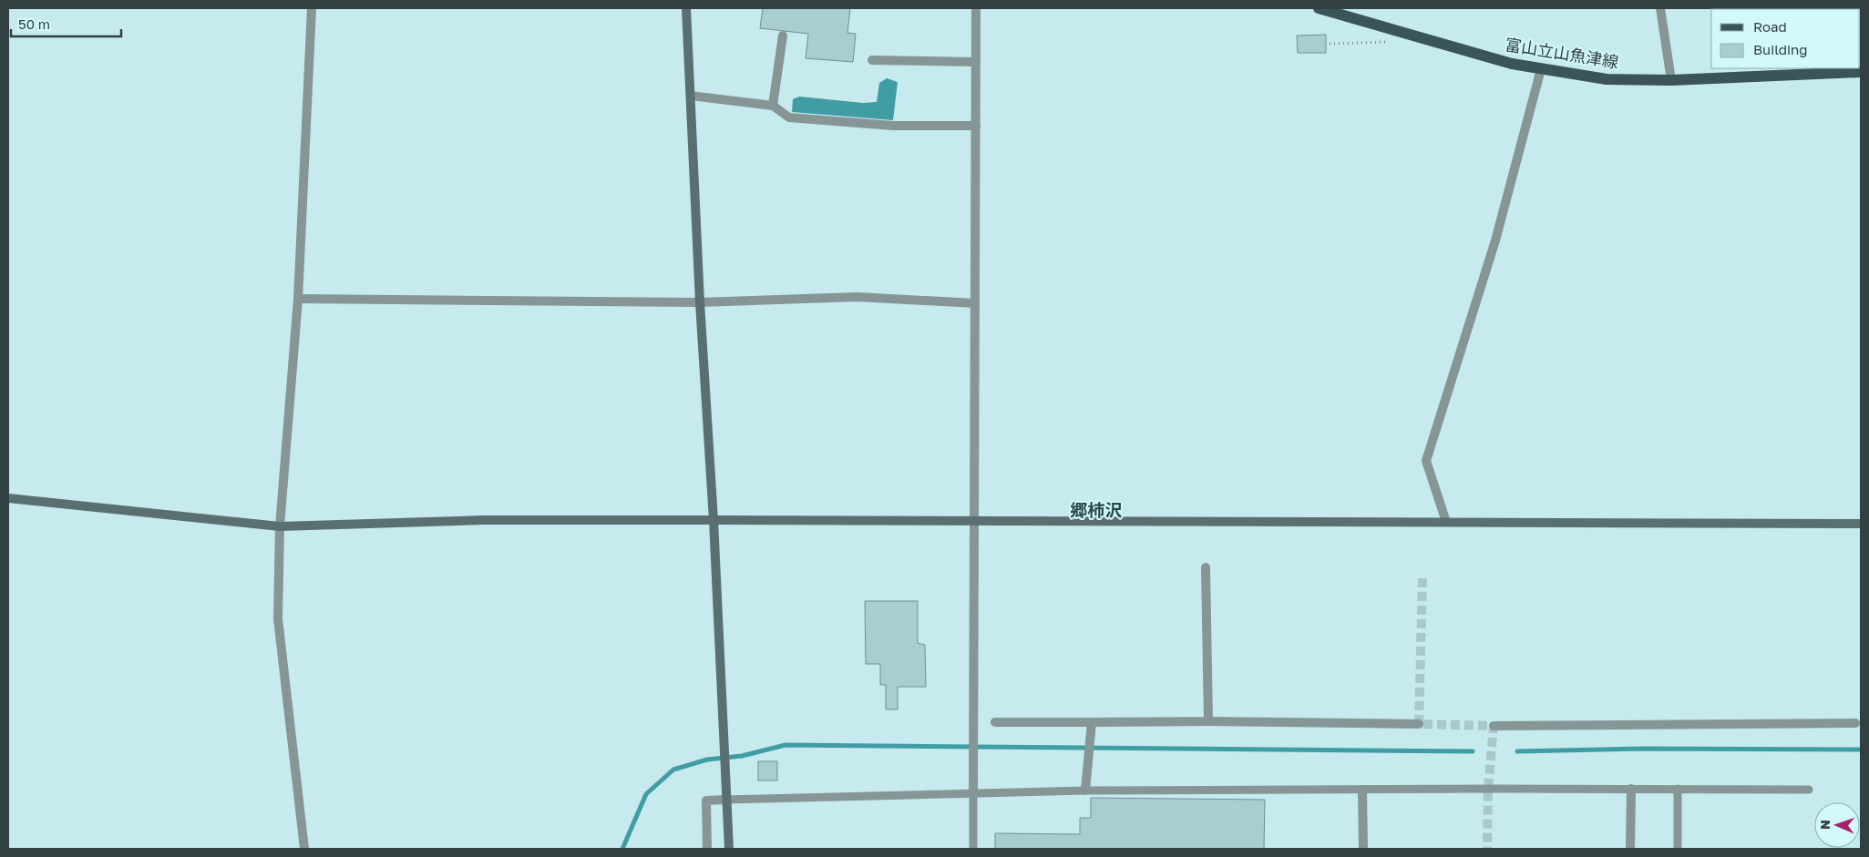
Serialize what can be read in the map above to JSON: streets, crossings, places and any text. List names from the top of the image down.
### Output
{
  "streets": {
    "main road": ["富山立山魚津線"]
  },
  "districts": ["郷柿沢"],
  "legend": ["Road", "Building"],
  "scale_bar": "50 m",
  "north": "left"
}
